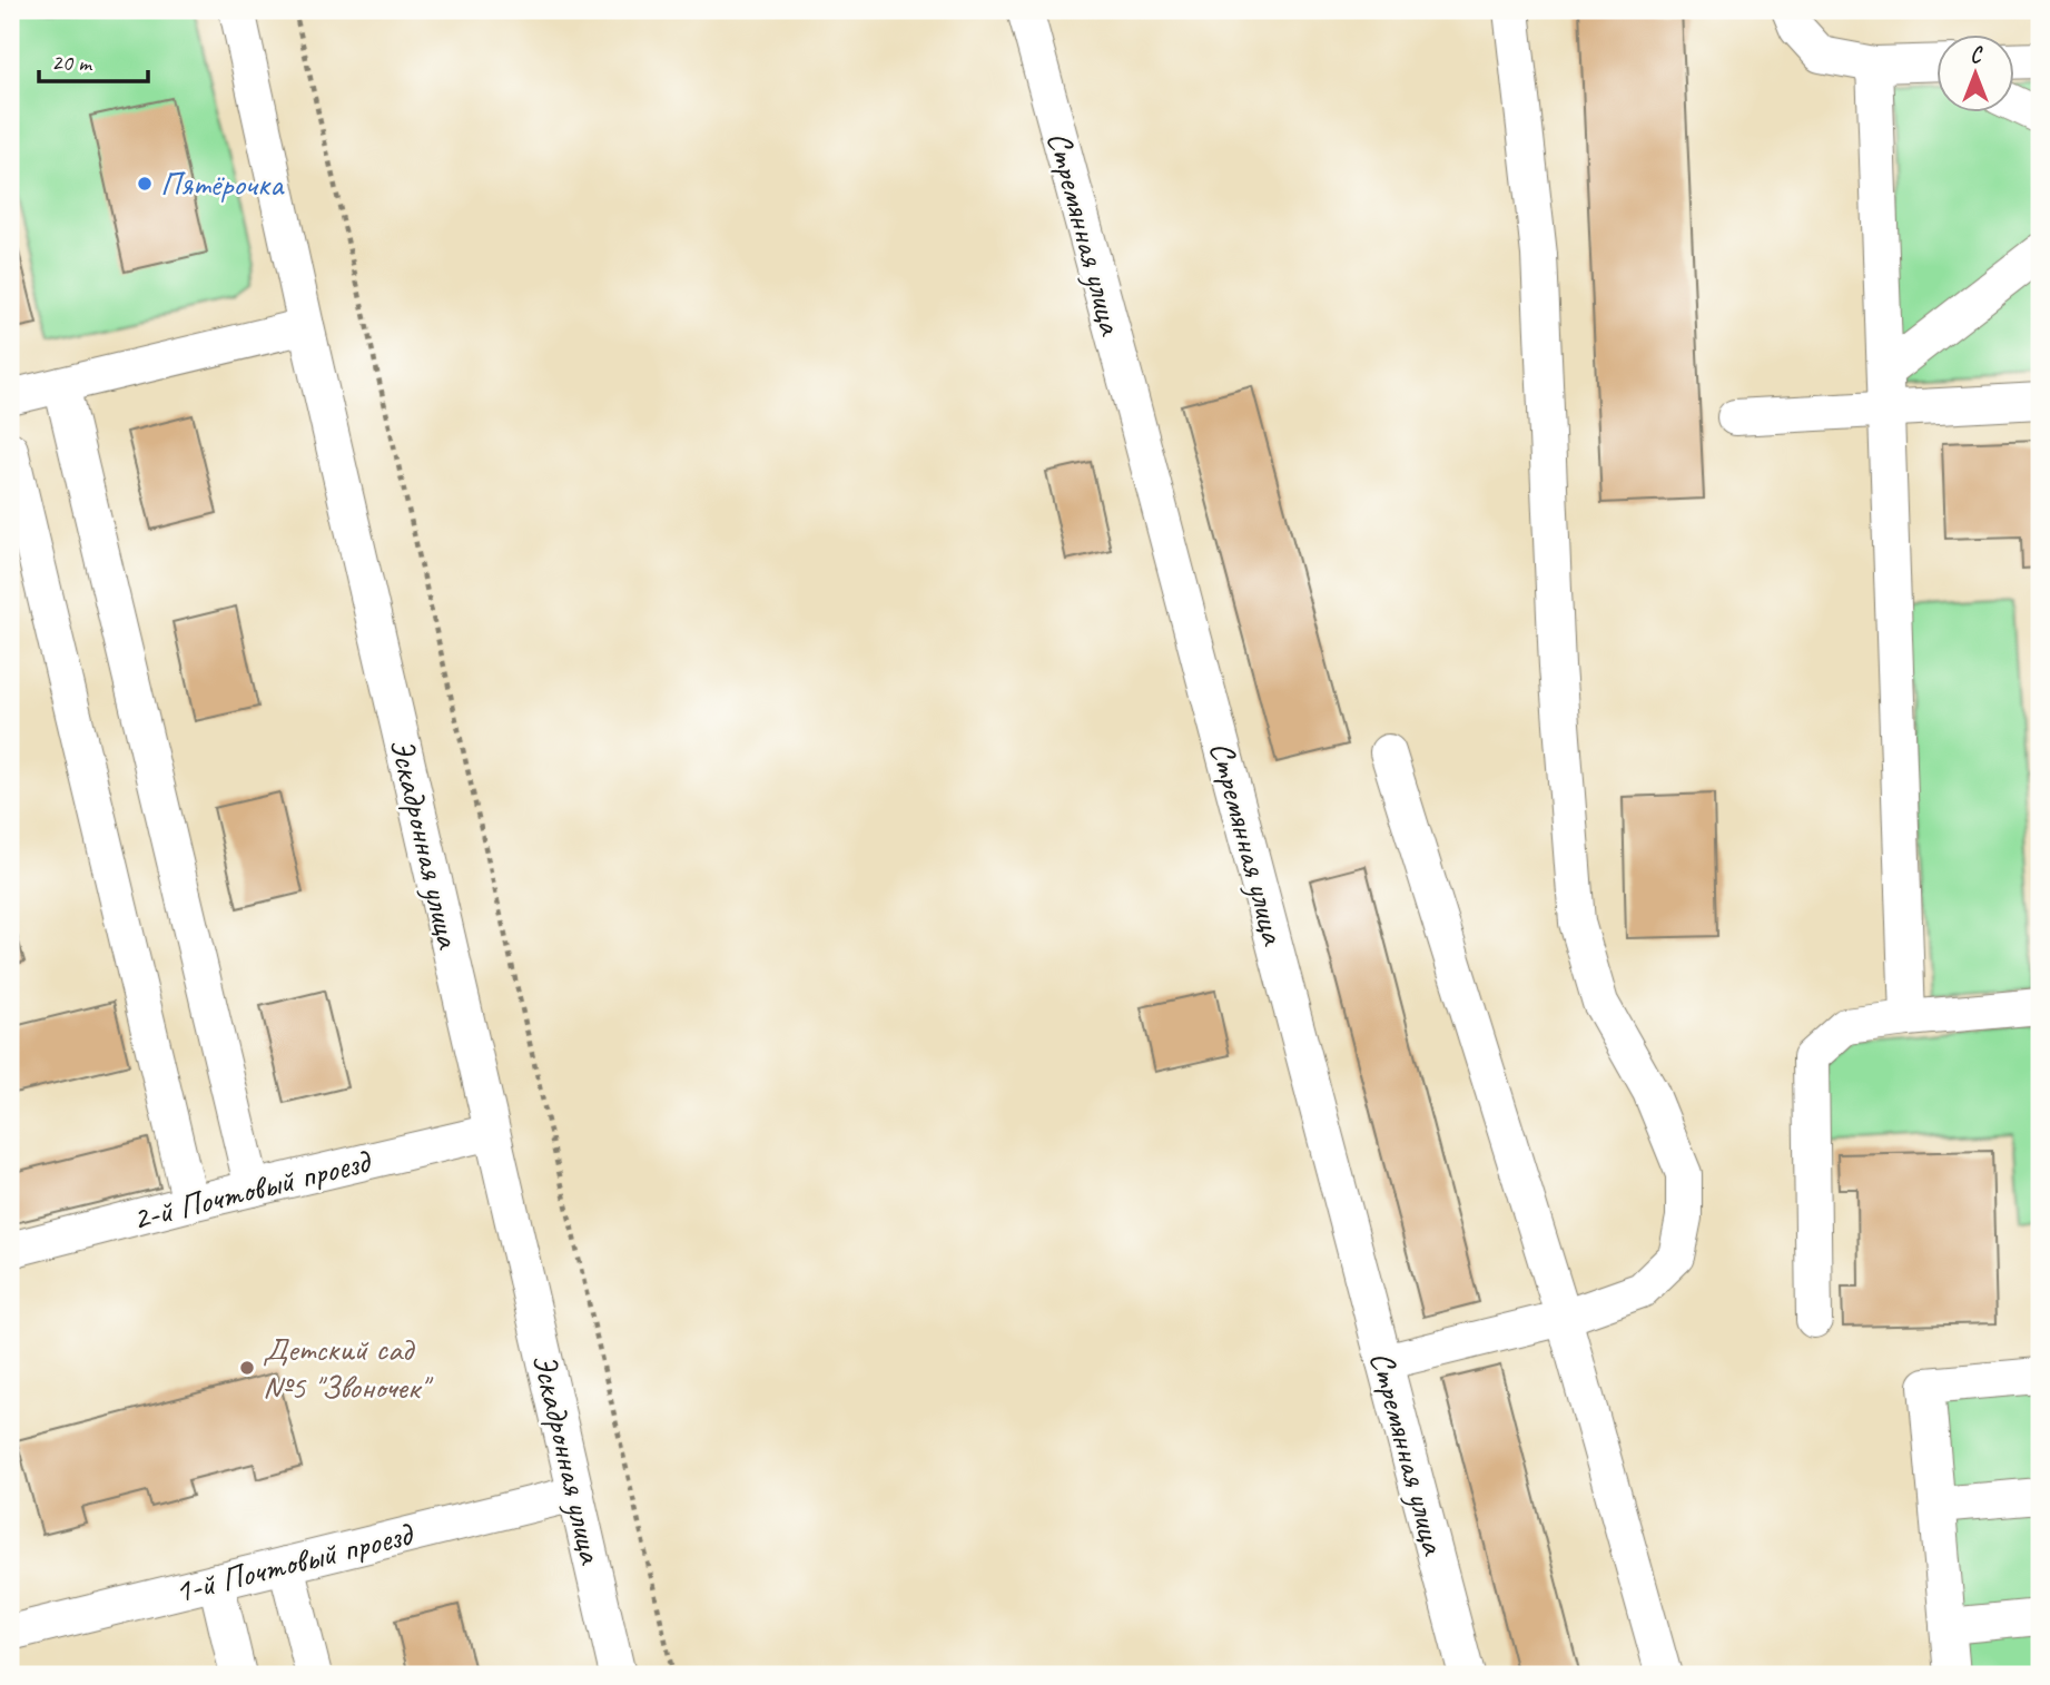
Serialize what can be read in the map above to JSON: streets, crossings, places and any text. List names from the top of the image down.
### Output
{
  "streets": {
    "street": [
      "Стремянная улица",
      "Эскадронная улица",
      "2-й Почтовый проезд",
      "1-й Почтовый проезд"
    ]
  },
  "crossings": [
    ["Эскадронная улица", "2-й Почтовый проезд"],
    ["Эскадронная улица", "1-й Почтовый проезд"]
  ],
  "places": ["Пятёрочка", "Детский сад №5 \"Звоночек\""],
  "scale_bar": "20 m",
  "north": "top"
}
